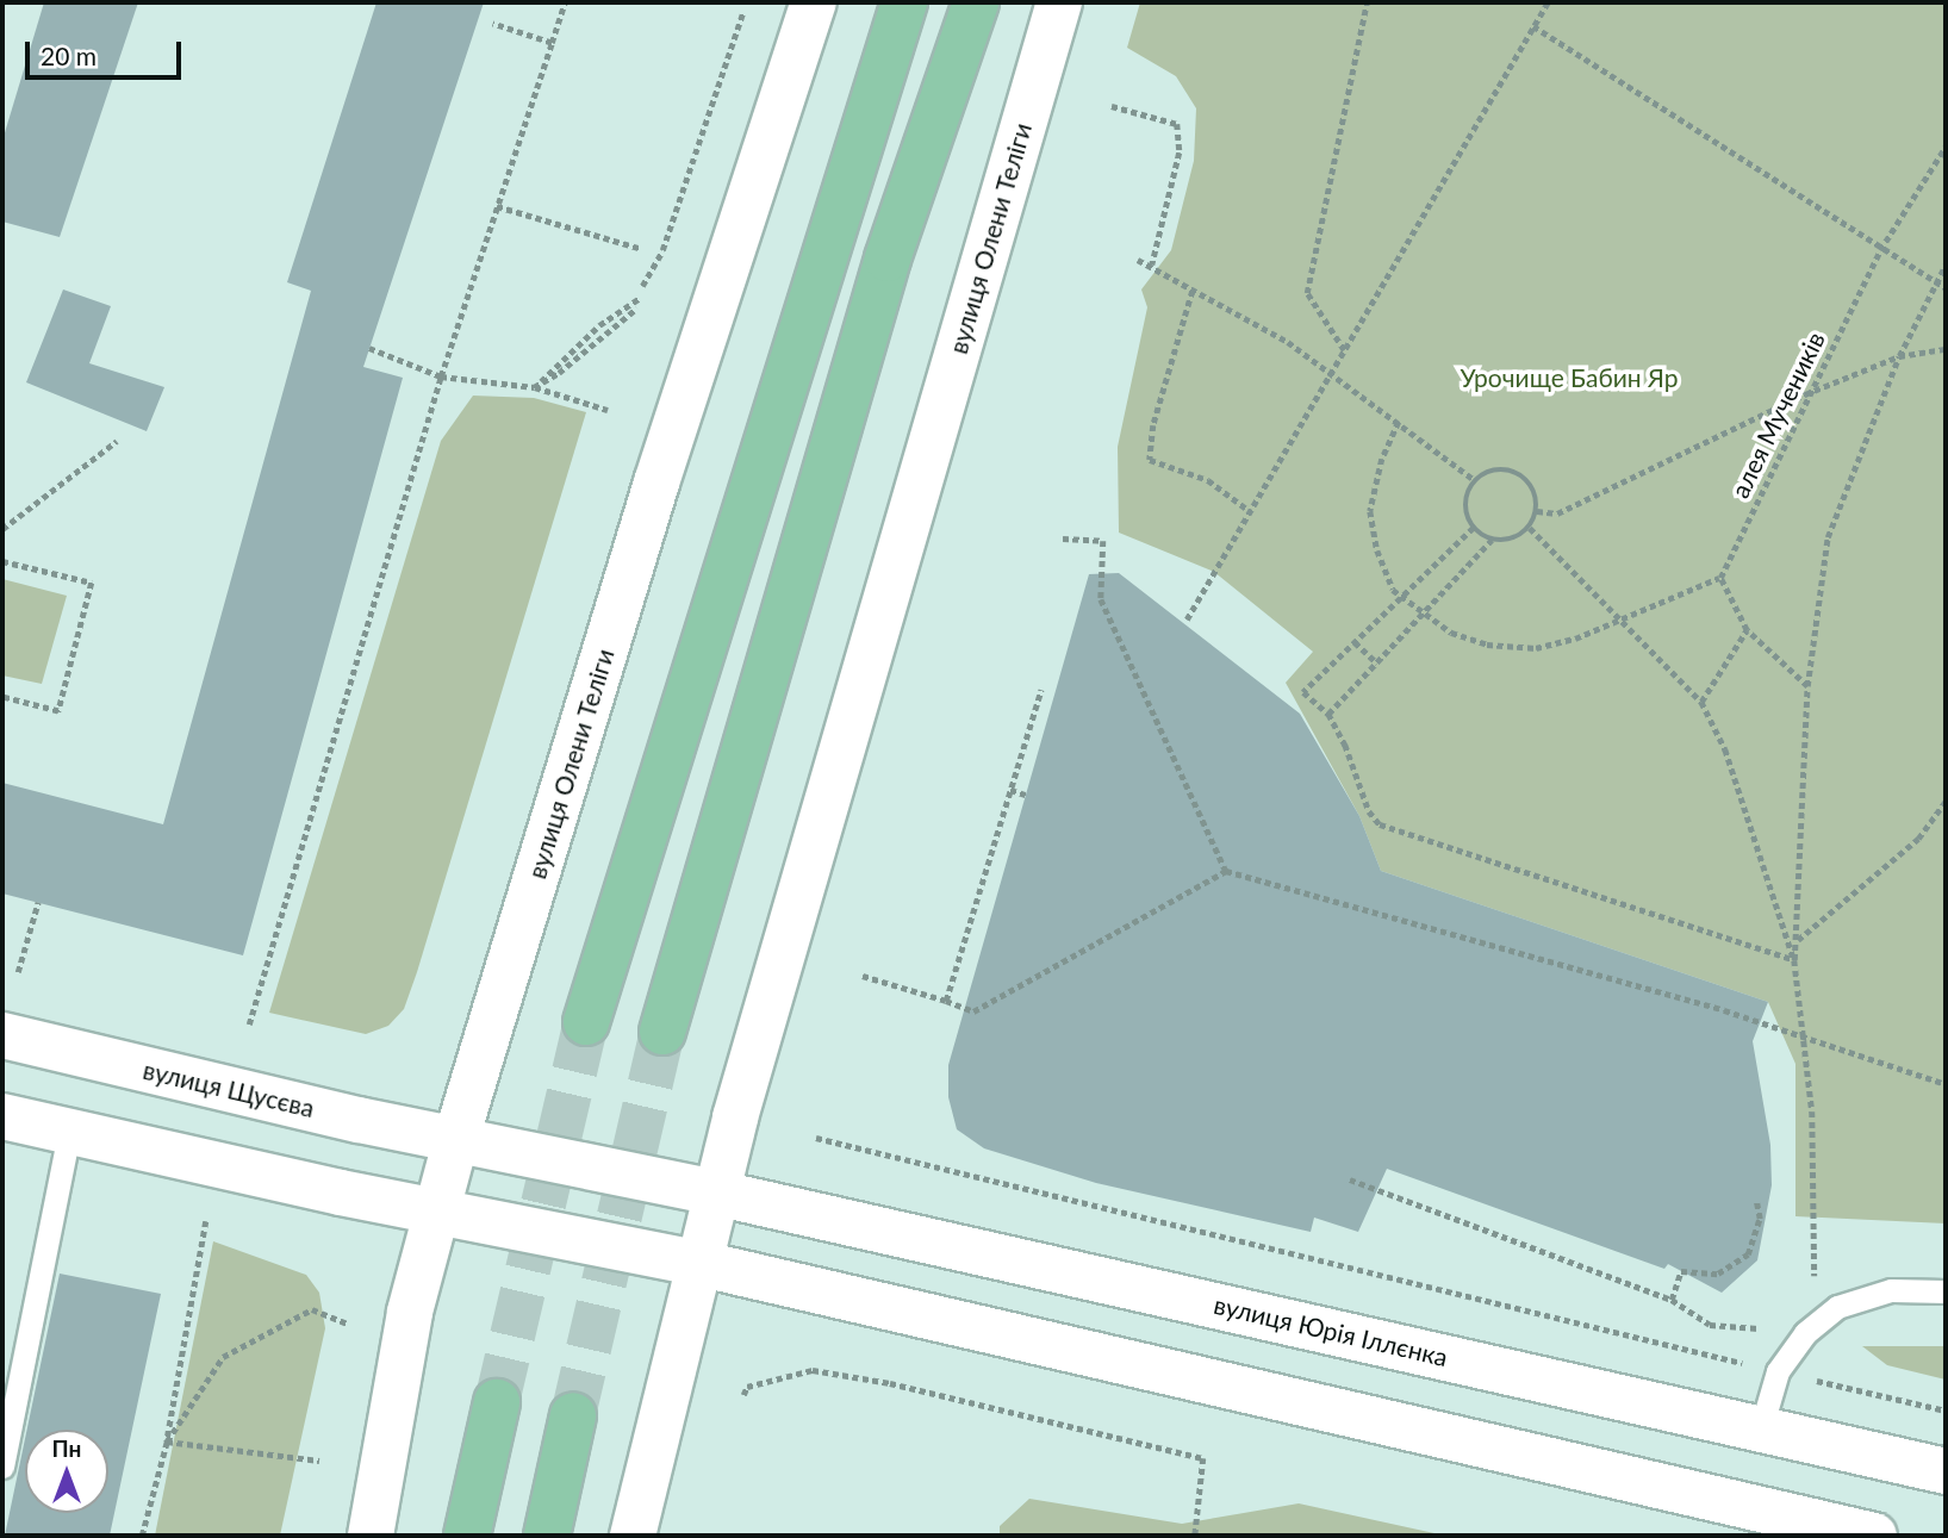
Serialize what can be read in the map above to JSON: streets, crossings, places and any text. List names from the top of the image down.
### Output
{
  "streets": {
    "main road": ["вулиця Олени Теліги", "вулиця Щусєва", "вулиця Юрія Іллєнка"],
    "path": ["алея Мучеників"]
  },
  "crossings": [
    ["вулиця Олени Теліги", "вулиця Щусєва"],
    ["вулиця Олени Теліги", "вулиця Юрія Іллєнка"],
    ["вулиця Щусєва", "вулиця Юрія Іллєнка"]
  ],
  "parks": ["Урочище Бабин Яр"],
  "scale_bar": "20 m",
  "north": "top"
}
